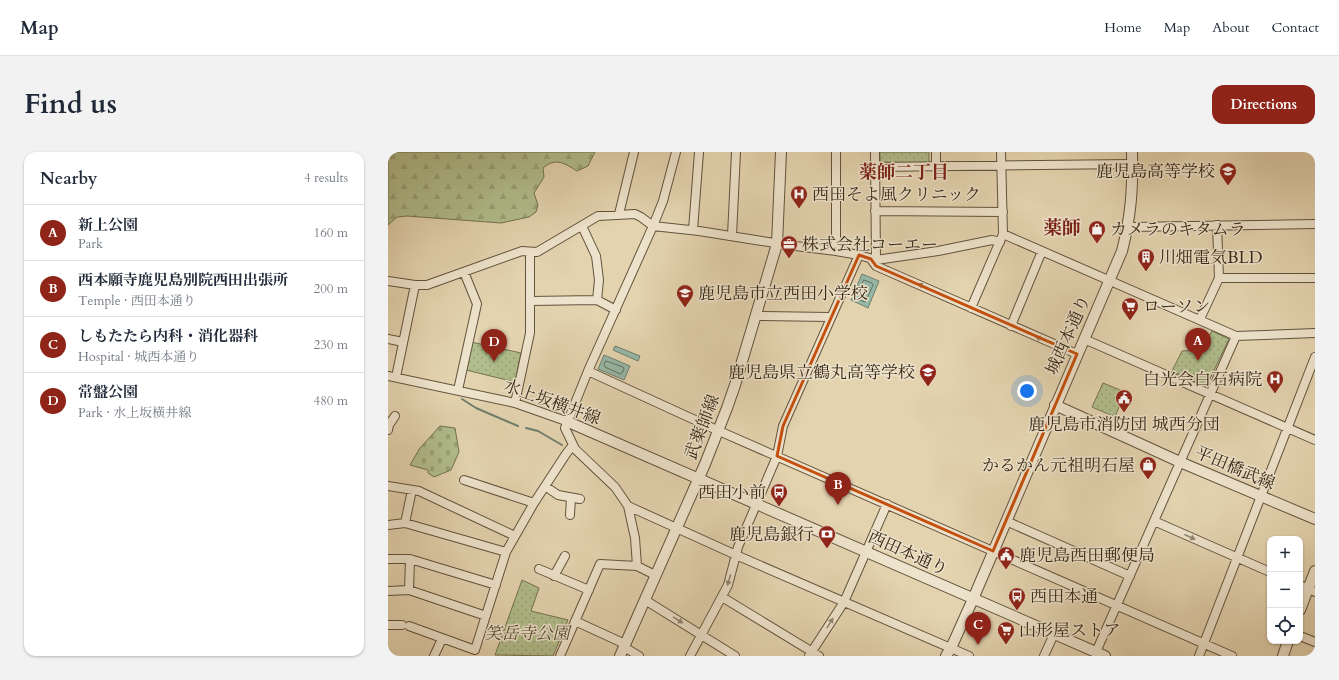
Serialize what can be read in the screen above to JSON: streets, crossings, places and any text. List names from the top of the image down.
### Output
{
  "streets": {
    "street": [
      "城西本通り",
      "水上坂横井線",
      "武薬師線",
      "平田橋武線",
      "西田本通り"
    ]
  },
  "crossings": [
    ["城西本通り", "平田橋武線"],
    ["城西本通り", "西田本通り"],
    ["水上坂横井線", "武薬師線"],
    ["水上坂横井線", "西田本通り"],
    ["武薬師線", "西田本通り"]
  ],
  "districts": ["薬師二丁目", "薬師"],
  "parks": ["笑岳寺公園"],
  "places": {
    "school or university": ["鹿児島高等学校", "鹿児島市立西田小学校", "鹿児島県立鶴丸高等学校"],
    "hospital": ["西田そよ風クリニック", "白光会白石病院"],
    "shop": ["カメラのキタムラ", "かるかん元祖明石屋"],
    "office": ["株式会社コーエー"],
    "building": ["川畑電気BLD"],
    "supermarket": ["ローソン", "山形屋ストア"],
    "public building": ["鹿児島市消防団 城西分団", "鹿児島西田郵便局"],
    "bus stop": ["西田小前", "西田本通"],
    "bank": ["鹿児島銀行"]
  },
  "page": {
    "header": "Map",
    "nav": [
      "Home",
      "Map",
      "About",
      "Contact"
    ],
    "title": "Find us",
    "buttons": "Directions",
    "heading": ["Nearby", "4 results"],
    "list": [
      {
        "mark": "A",
        "name": "新上公園",
        "note": "Park",
        "value": "160 m"
      },
      {
        "mark": "B",
        "name": "西本願寺鹿児島別院西田出張所",
        "note": "Temple · 西田本通り",
        "value": "200 m"
      },
      {
        "mark": "C",
        "name": "しもたたら内科・消化器科",
        "note": "Hospital · 城西本通り",
        "value": "230 m"
      },
      {
        "mark": "D",
        "name": "常盤公園",
        "note": "Park · 水上坂横井線",
        "value": "480 m"
      }
    ],
    "pins": [
      "A",
      "D",
      "B",
      "C"
    ],
    "map_buttons": ["+", "−"]
  }
}
